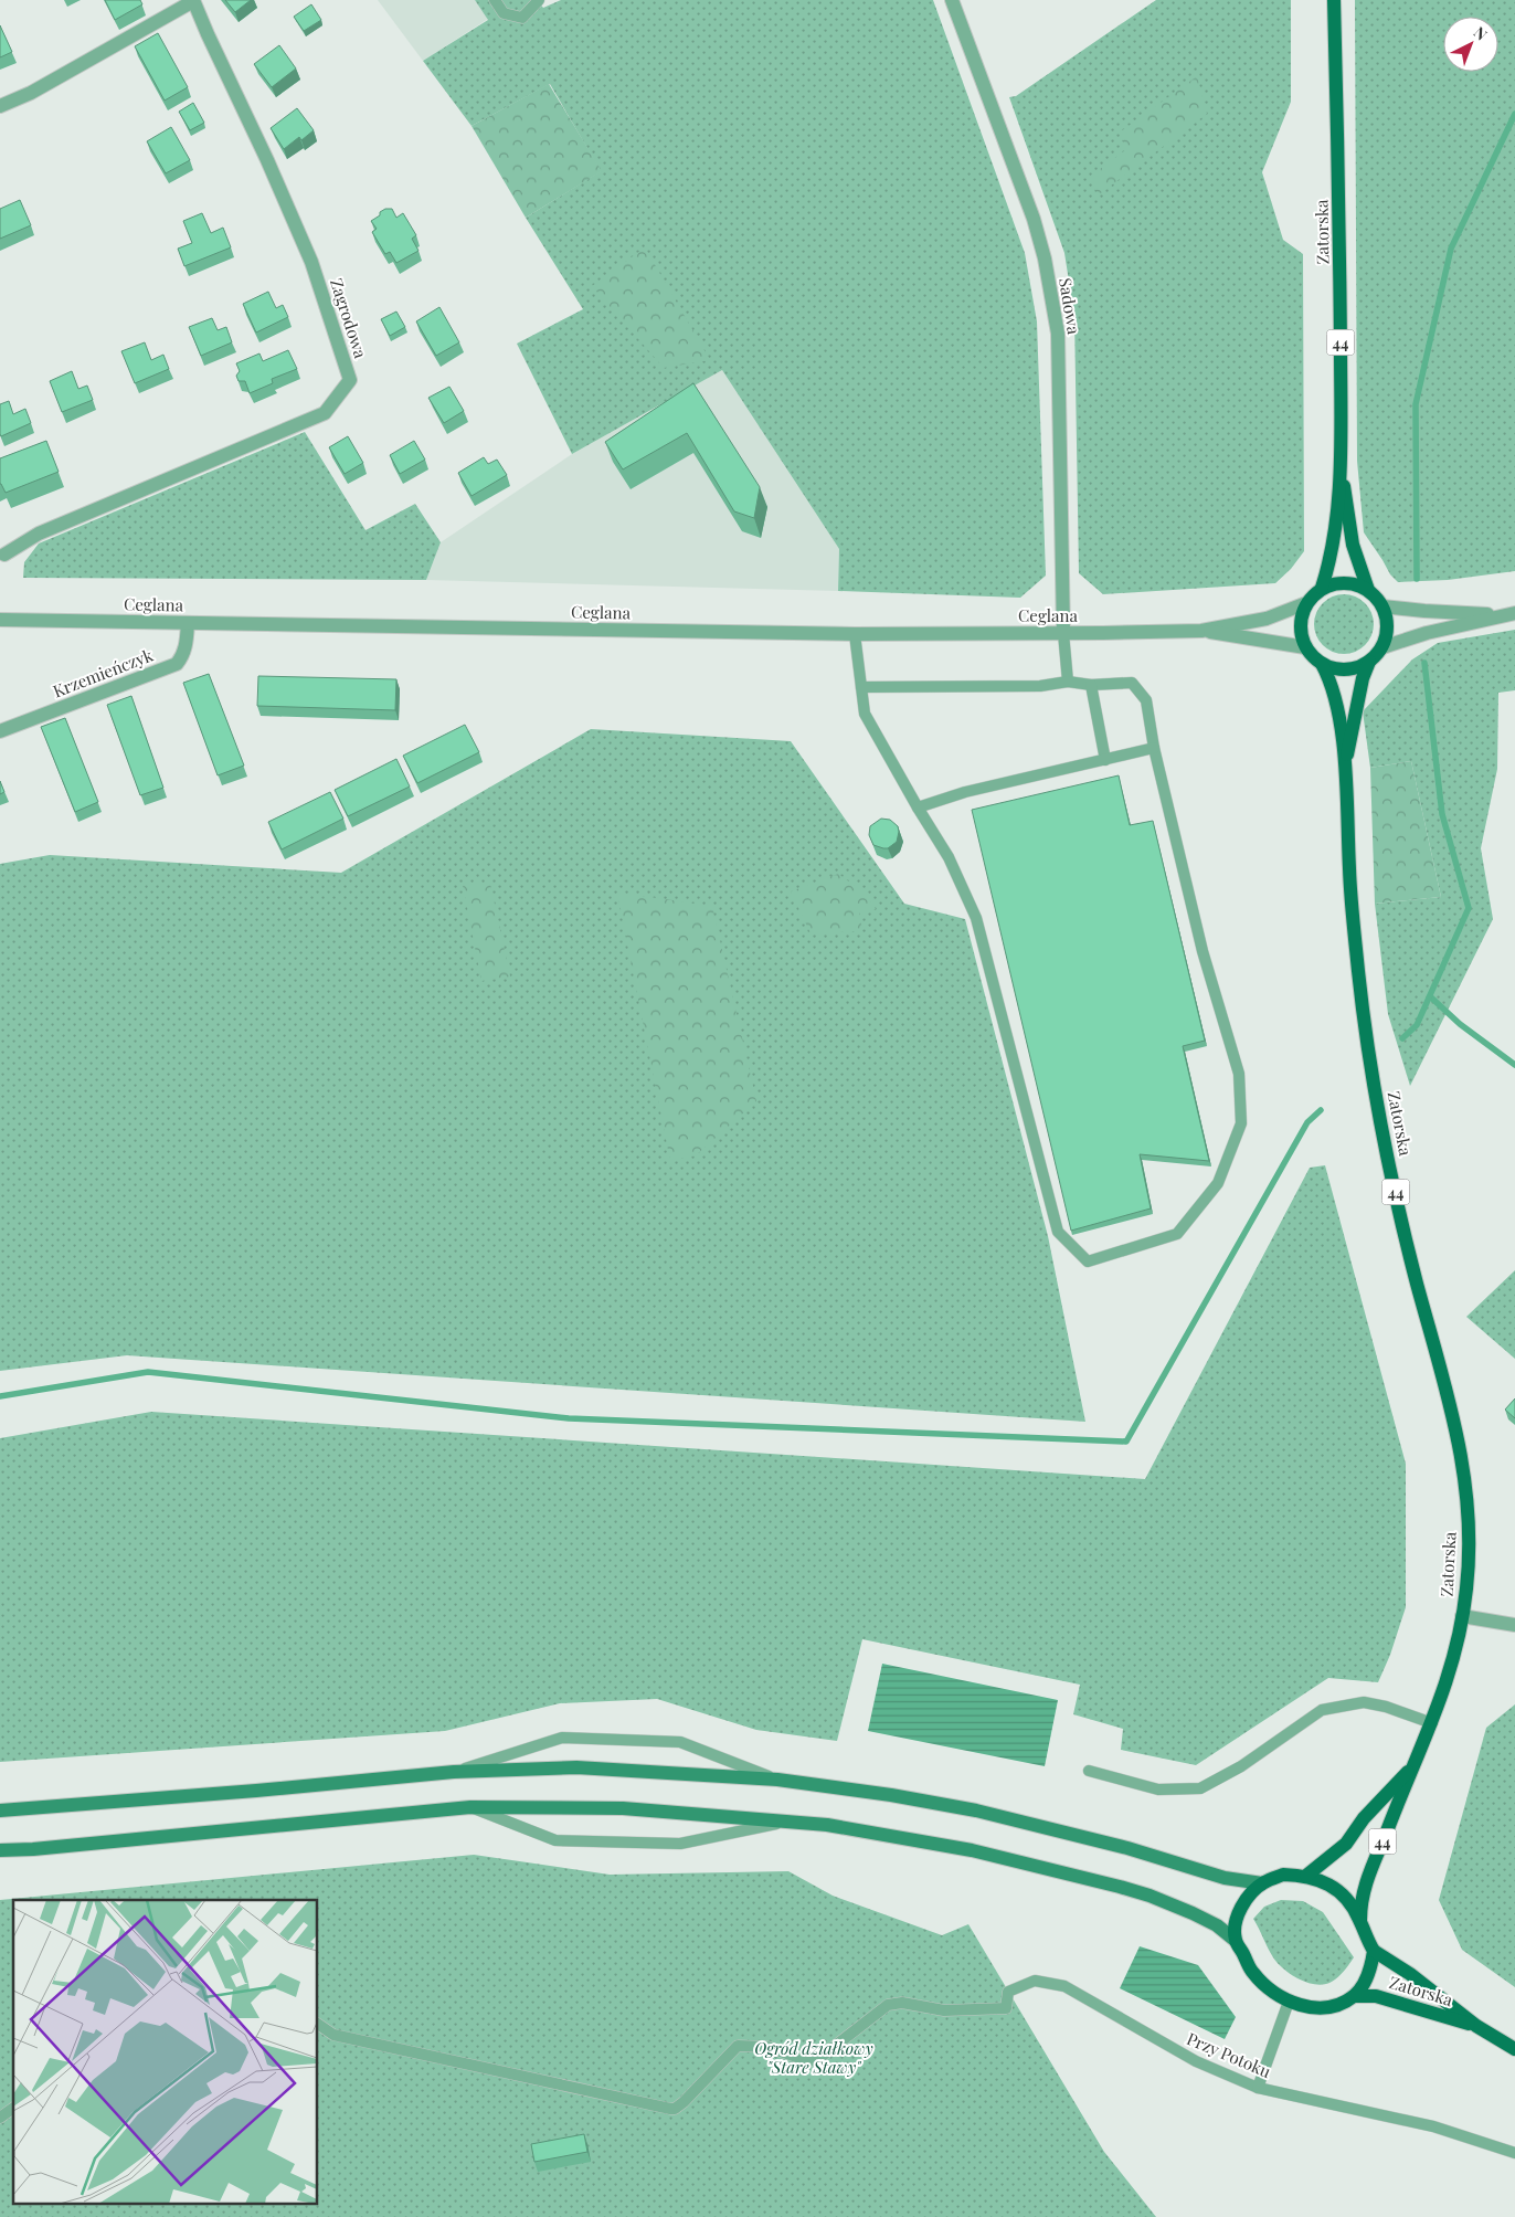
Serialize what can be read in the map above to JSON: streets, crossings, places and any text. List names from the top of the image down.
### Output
{
  "streets": {
    "main road": ["Zatorska", "44"],
    "street": [
      "Sadowa",
      "Zagrodowa",
      "Ceglana",
      "Krzemieńczyk"
    ],
    "lane": ["Przy Potoku"]
  },
  "crossings": [
    ["Zatorska", "44"],
    ["Zatorska", "Ceglana"],
    ["Sadowa", "Ceglana"],
    ["44", "Ceglana"],
    ["Ceglana", "Krzemieńczyk"]
  ],
  "parks": ["Ogród działkowy \"Stare Stawy\""],
  "north": "top right"
}
